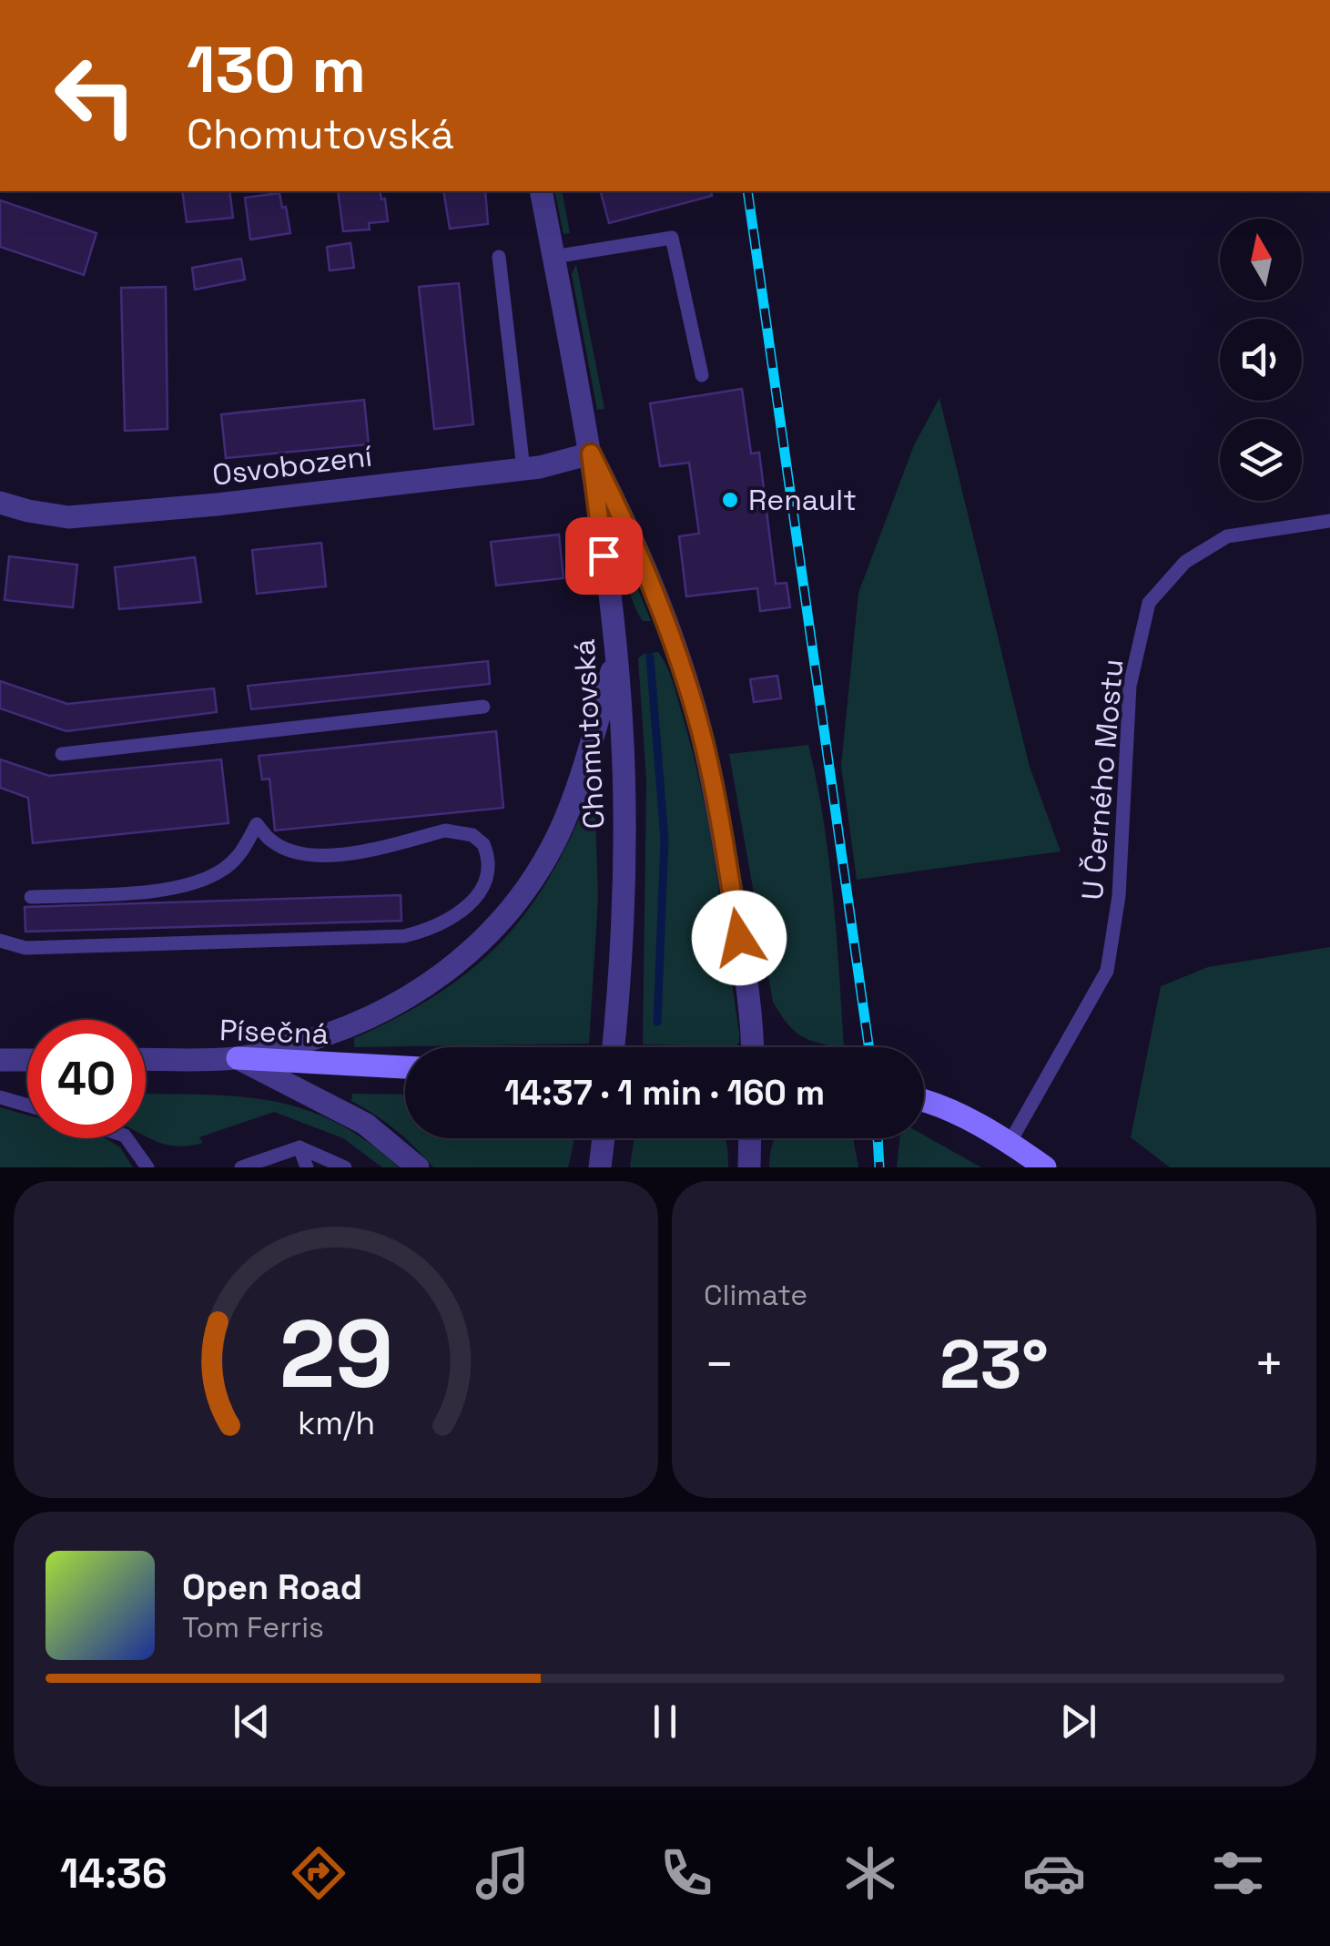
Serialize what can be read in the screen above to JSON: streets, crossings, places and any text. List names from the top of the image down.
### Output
{
  "streets": {
    "main road": ["Písečná"],
    "street": ["Osvobození", "Chomutovská"],
    "lane": ["U Černého Mostu"]
  },
  "crossings": [
    ["Osvobození", "Chomutovská"]
  ],
  "places": ["Renault"],
  "north": "top",
  "page": {
    "turn": ["130 m", "Chomutovská"],
    "limit": "40",
    "trip": "14:37 · 1 min · 160 m",
    "tile": "Climate",
    "heat": ["−", "23°", "+"],
    "song": ["Open Road", "Tom Ferris"],
    "tabs": "14:36",
    "gauge": ["29", "km/h"]
  }
}
